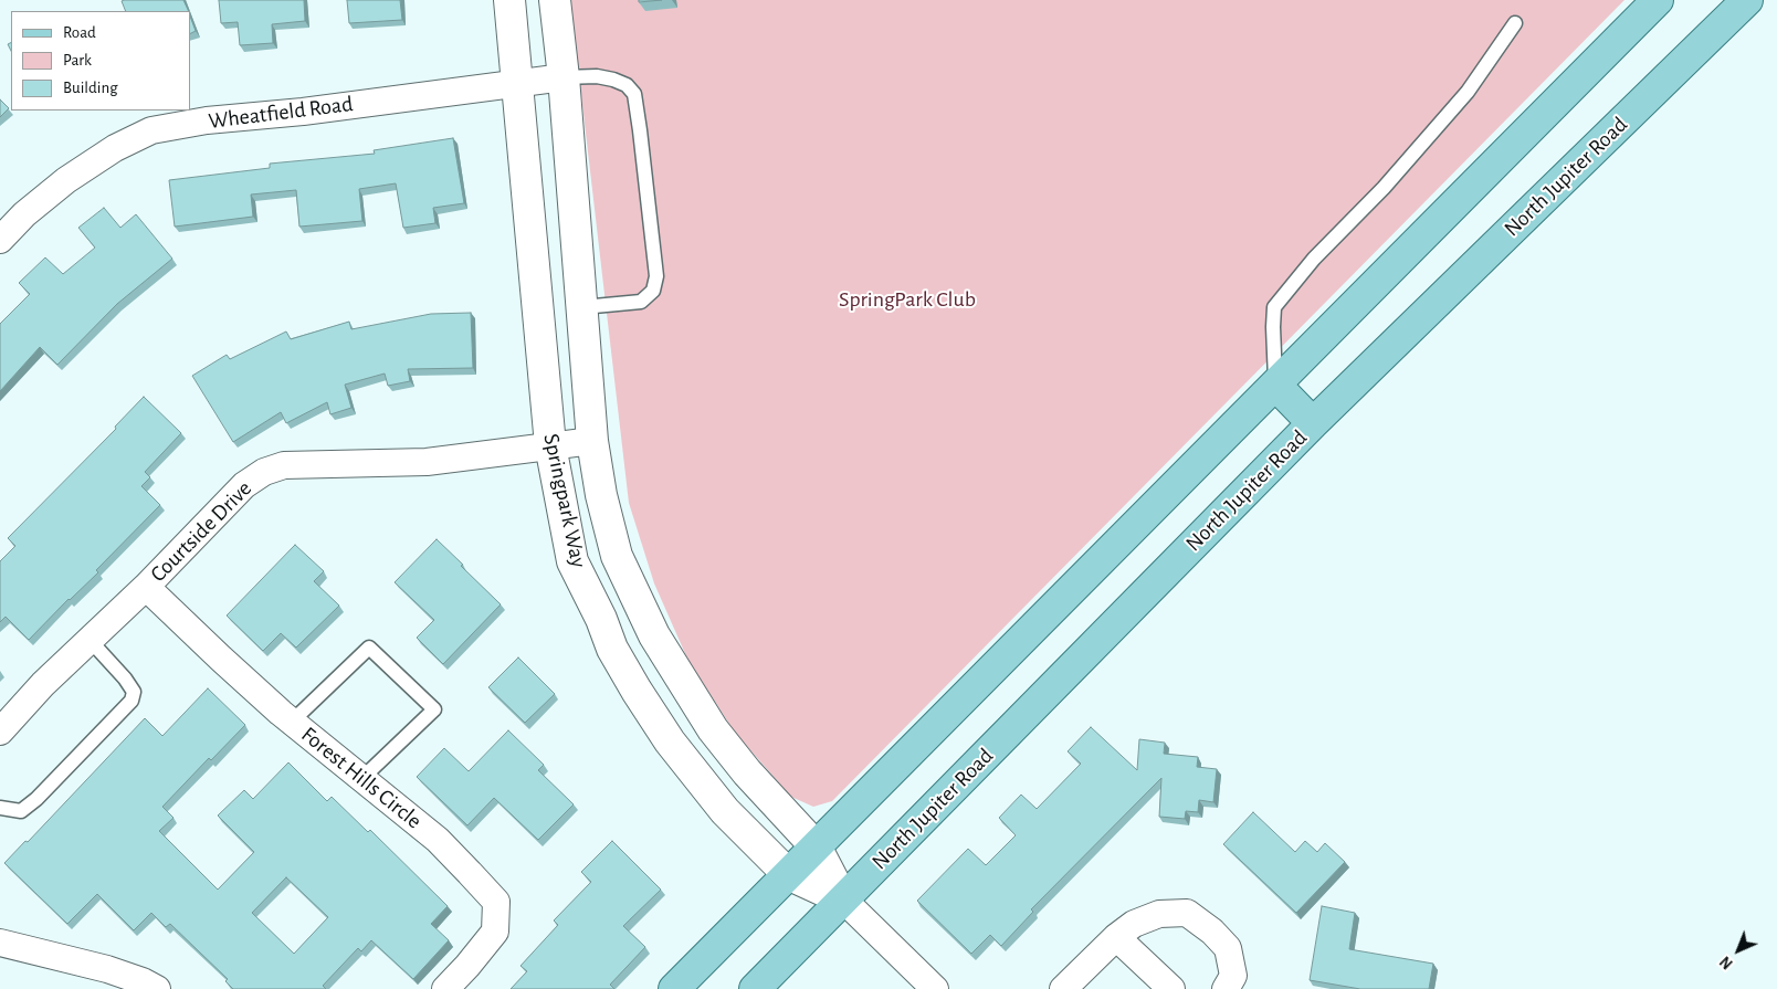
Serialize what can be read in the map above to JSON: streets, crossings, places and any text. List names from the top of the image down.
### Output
{
  "streets": {
    "main road": ["North Jupiter Road"],
    "street": [
      "Wheatfield Road",
      "Springpark Way",
      "Courtside Drive",
      "Forest Hills Circle"
    ]
  },
  "crossings": [
    ["Wheatfield Road", "Springpark Way"],
    ["North Jupiter Road", "Springpark Way"],
    ["Springpark Way", "Courtside Drive"],
    ["Courtside Drive", "Forest Hills Circle"]
  ],
  "parks": ["SpringPark Club"],
  "legend": ["Road", "Park", "Building"],
  "north": "bottom left"
}
